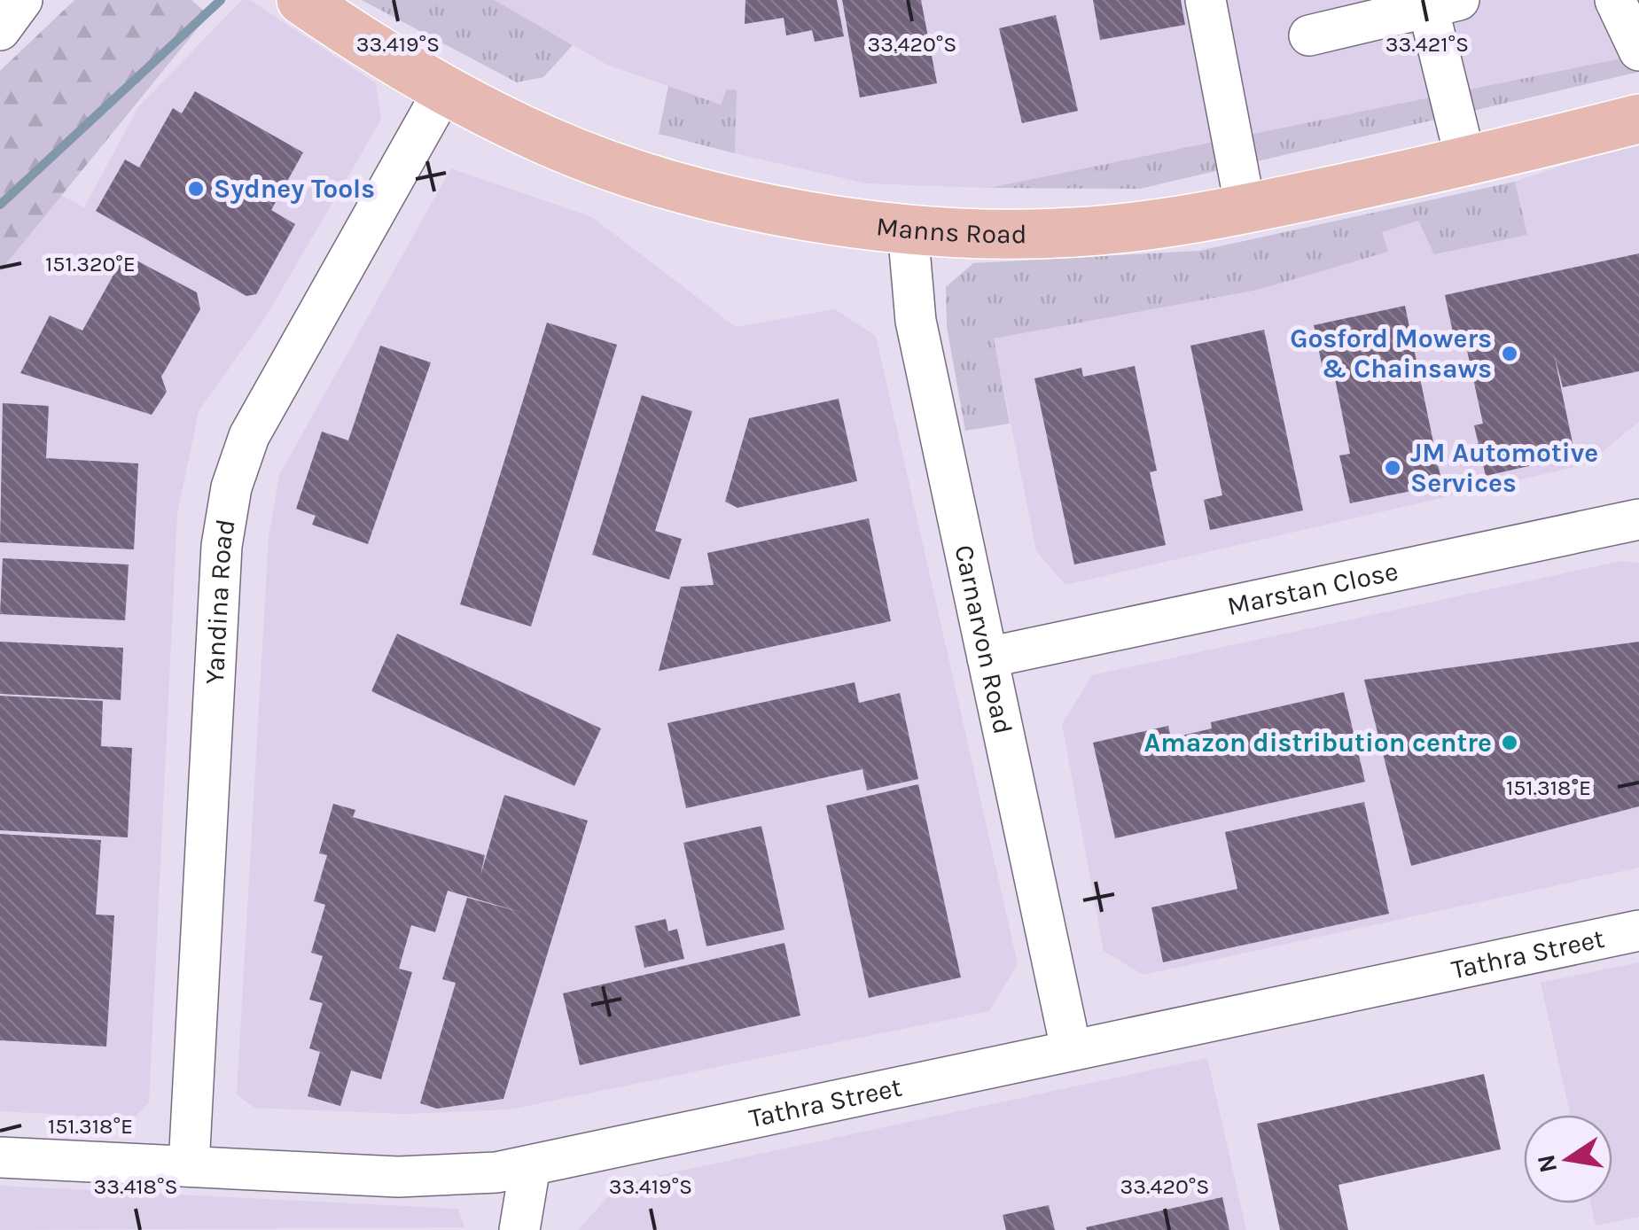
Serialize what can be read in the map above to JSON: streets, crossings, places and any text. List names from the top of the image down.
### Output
{
  "streets": {
    "main road": ["Manns Road"],
    "street": [
      "Marstan Close",
      "Yandina Road",
      "Carnarvon Road",
      "Tathra Street"
    ]
  },
  "crossings": [
    ["Manns Road", "Yandina Road"],
    ["Manns Road", "Carnarvon Road"],
    ["Marstan Close", "Carnarvon Road"],
    ["Yandina Road", "Tathra Street"],
    ["Carnarvon Road", "Tathra Street"]
  ],
  "places": [
    "Sydney Tools",
    "Gosford Mowers & Chainsaws",
    "JM Automotive Services",
    "Amazon distribution centre"
  ],
  "north": "left",
  "coordinates": [
    "33.419°S",
    "33.420°S",
    "33.421°S",
    "151.320°E",
    "151.318°E",
    "33.418°S"
  ]
}
